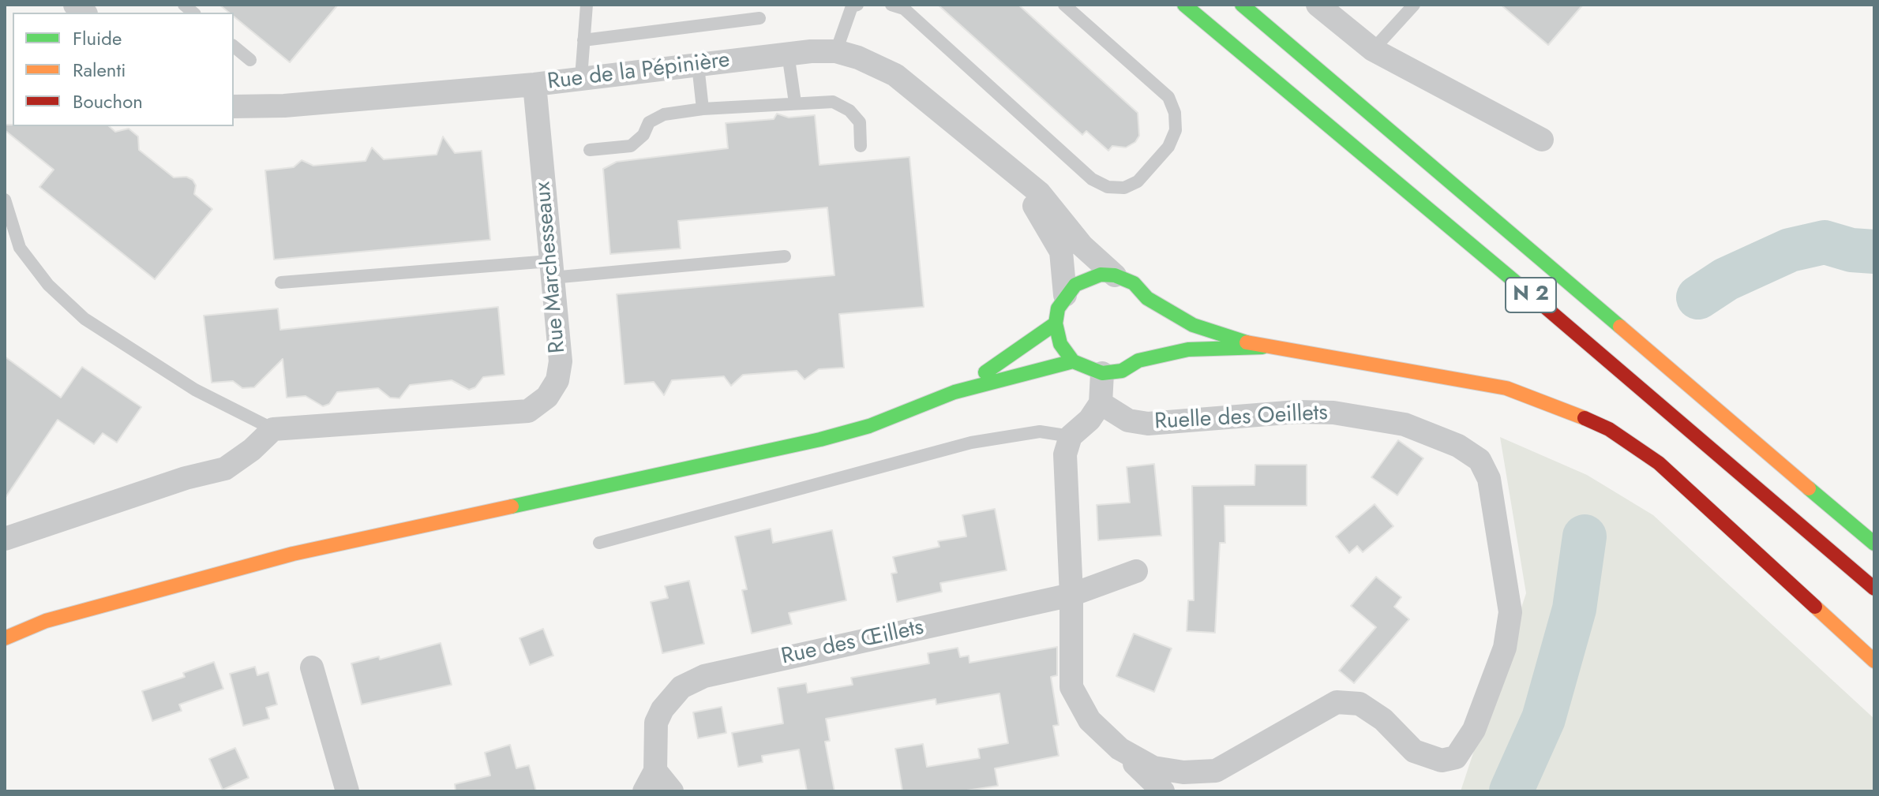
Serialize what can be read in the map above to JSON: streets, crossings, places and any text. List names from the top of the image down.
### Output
{
  "streets": {
    "main road": ["N 2"],
    "street": [
      "Rue de la Pépinière",
      "Rue Marchesseaux",
      "Ruelle des Oeillets",
      "Rue des Œillets"
    ]
  },
  "crossings": [
    ["Rue de la Pépinière", "Rue Marchesseaux"],
    ["Ruelle des Oeillets", "Rue des Œillets"]
  ],
  "legend": ["Fluide", "Ralenti", "Bouchon"]
}
